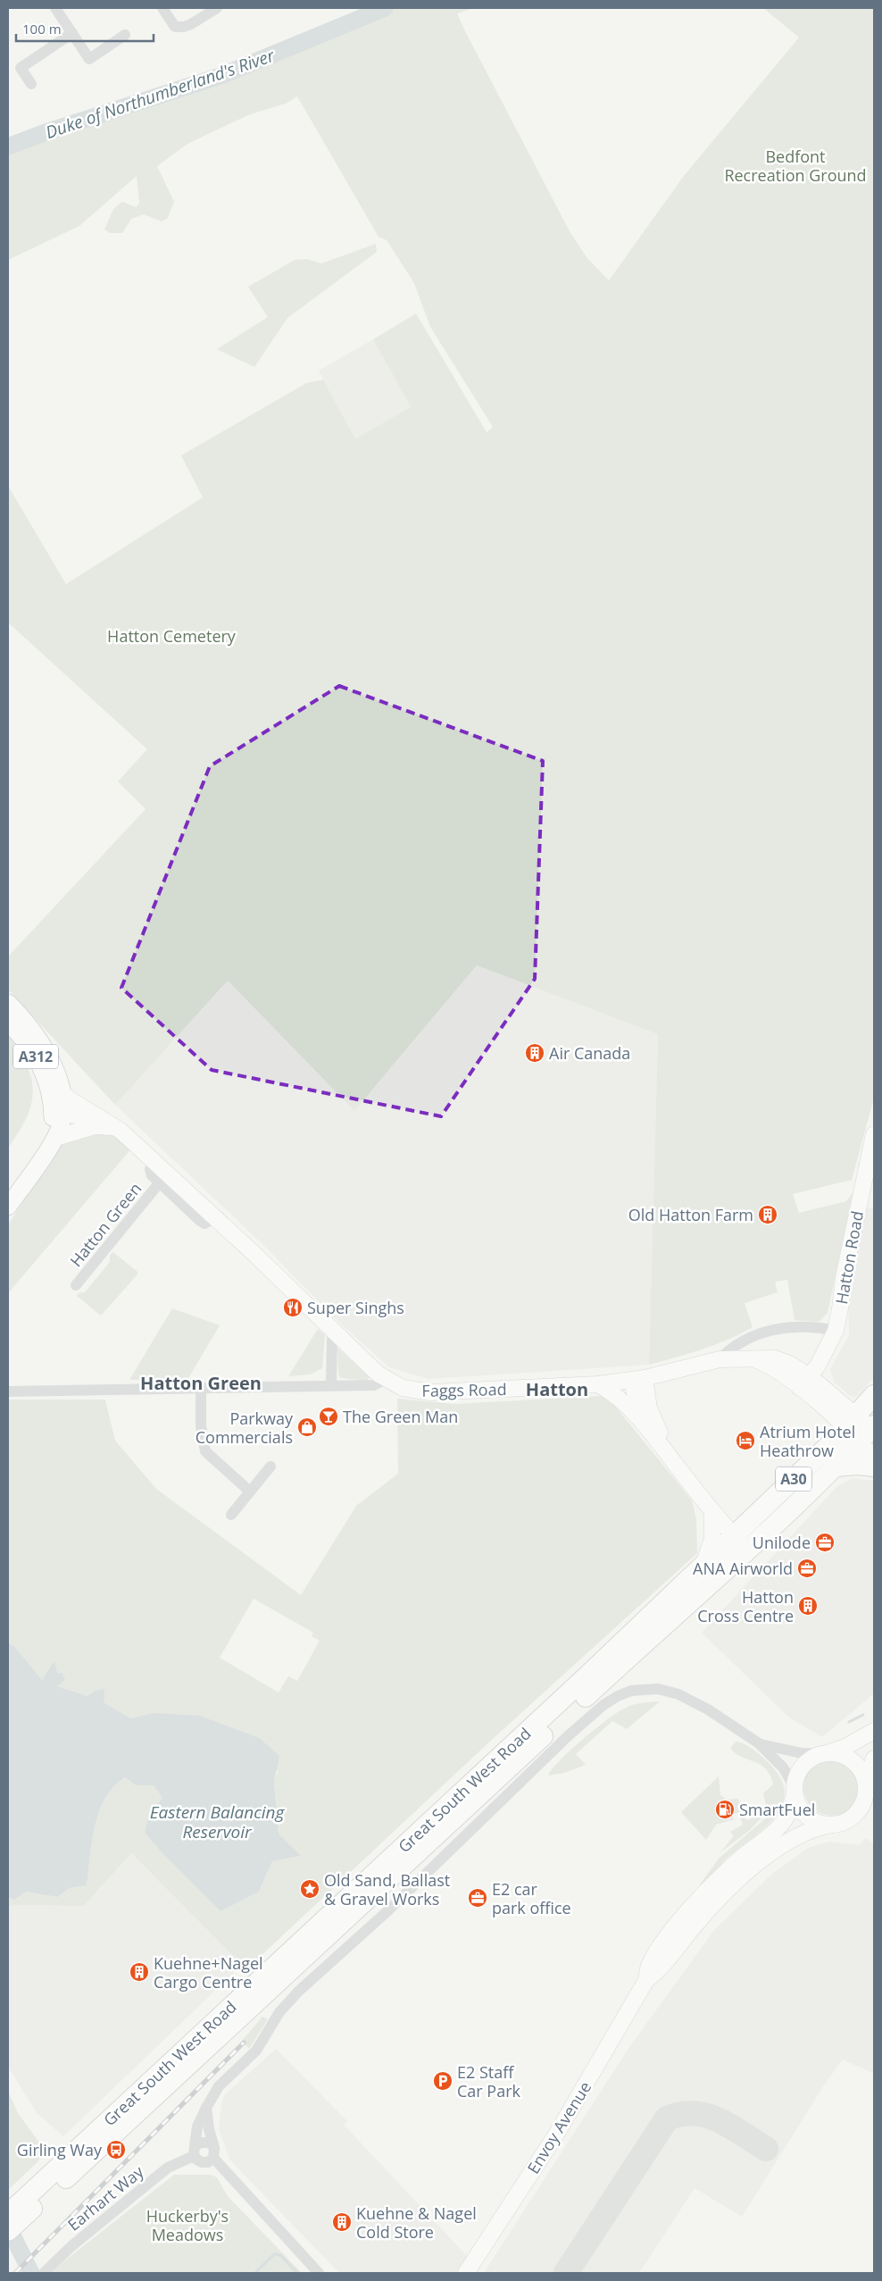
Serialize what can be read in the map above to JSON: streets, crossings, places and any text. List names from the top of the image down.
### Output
{
  "streets": {
    "highway": ["A30", "Great South West Road"],
    "main road": ["A312"],
    "street": [
      "Hatton Green",
      "Hatton Road",
      "Faggs Road",
      "Envoy Avenue",
      "Earhart Way"
    ]
  },
  "crossings": [
    ["A312", "Faggs Road"],
    ["Hatton Road", "Faggs Road"],
    ["Faggs Road", "Great South West Road"]
  ],
  "districts": ["Hatton Green", "Hatton"],
  "water": ["Duke of Northumberland's River", "Eastern Balancing Reservoir"],
  "parks": ["Bedfont Recreation Ground", "Hatton Cemetery", "Huckerby's Meadows"],
  "places": {
    "building": [
      "Air Canada",
      "Old Hatton Farm",
      "Hatton Cross Centre",
      "Kuehne+Nagel Cargo Centre",
      "Kuehne & Nagel Cold Store"
    ],
    "restaurant": ["Super Singhs"],
    "bar": ["The Green Man"],
    "shop": ["Parkway Commercials"],
    "hotel": ["Atrium Hotel Heathrow"],
    "office": ["Unilode", "ANA Airworld", "E2 car park office"],
    "fuel station": ["SmartFuel"],
    "place": ["Old Sand, Ballast & Gravel Works"],
    "parking": ["E2 Staff Car Park"],
    "bus stop": ["Girling Way"]
  },
  "scale_bar": "100 m"
}
